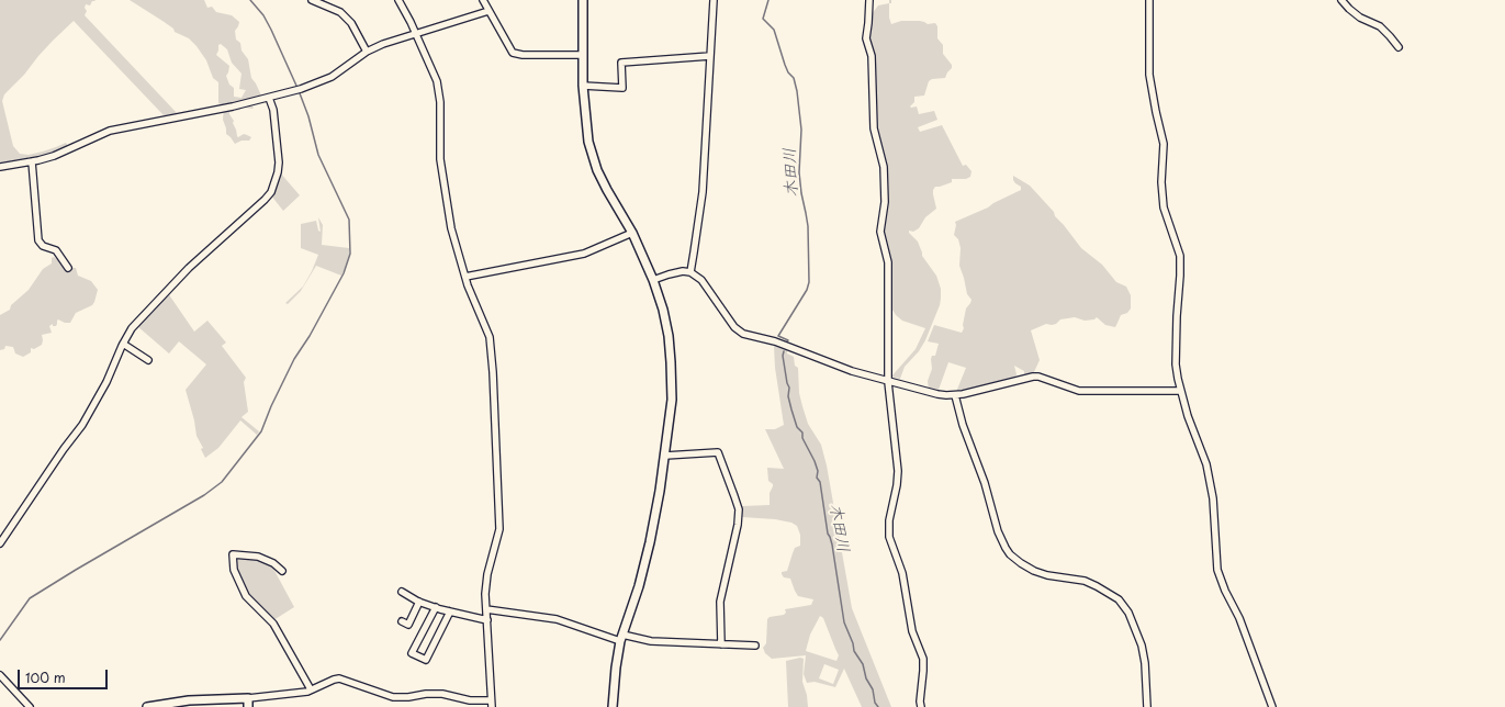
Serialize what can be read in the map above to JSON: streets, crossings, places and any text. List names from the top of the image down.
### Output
{
  "water": ["木田川"],
  "scale_bar": "100 m"
}
